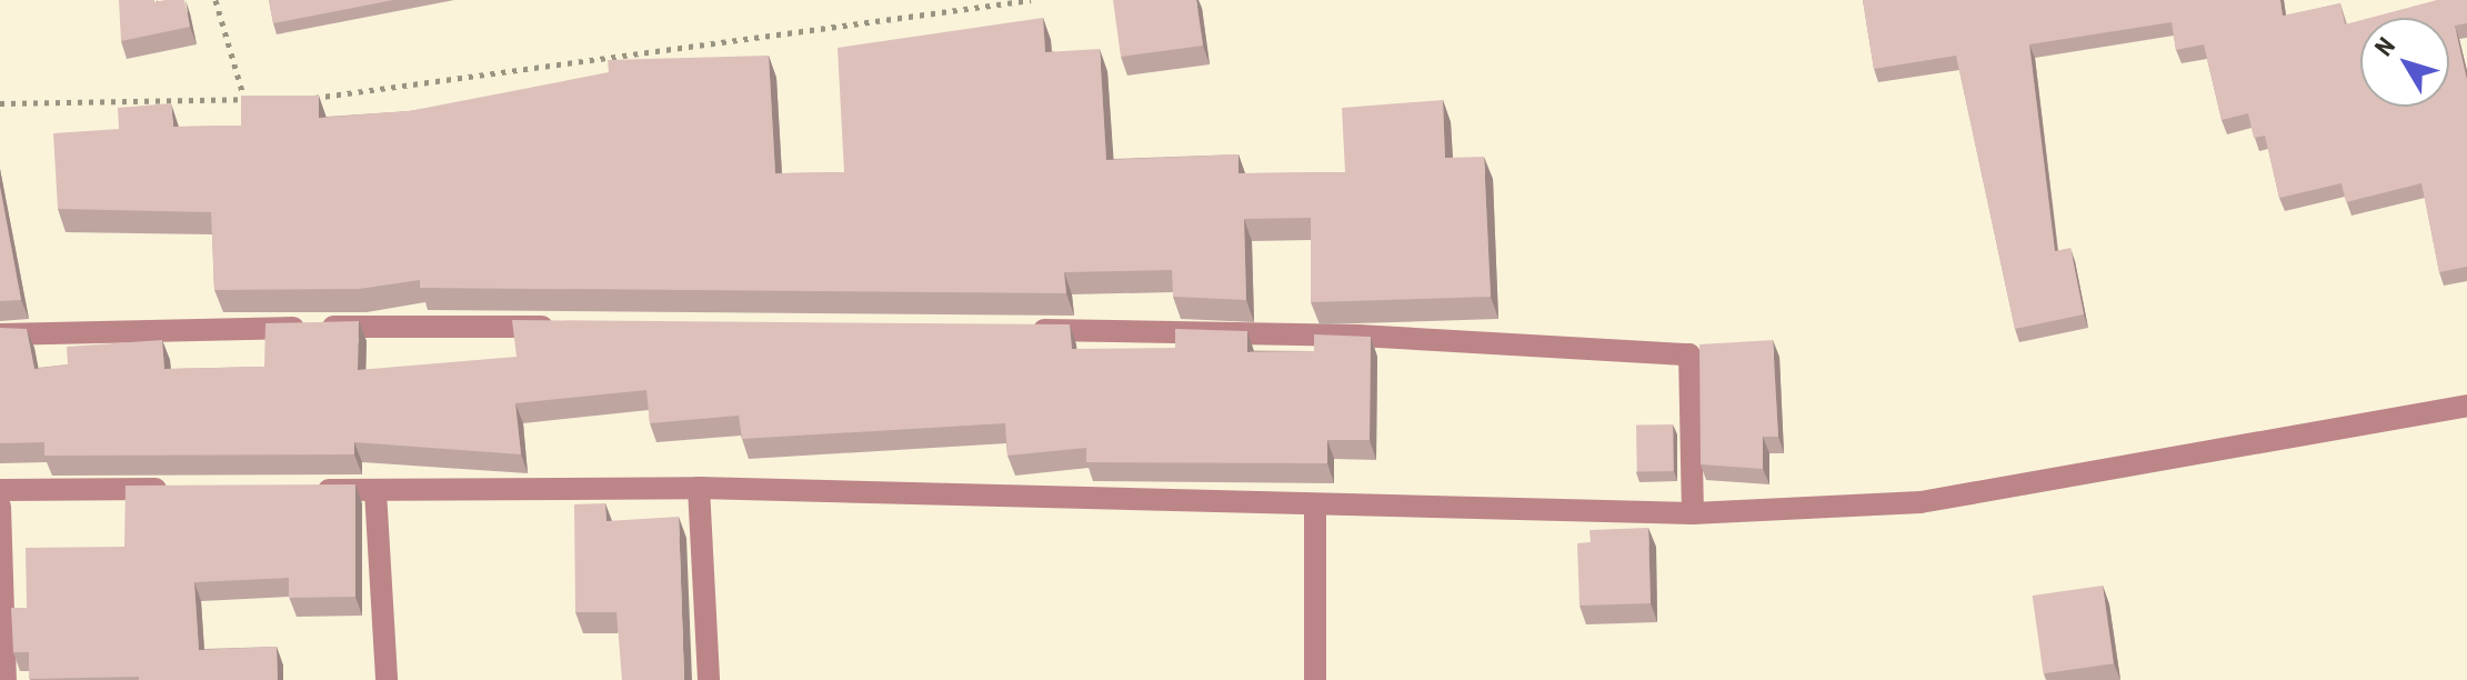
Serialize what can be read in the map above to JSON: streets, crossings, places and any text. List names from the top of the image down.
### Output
{
  "north": "top left"
}
